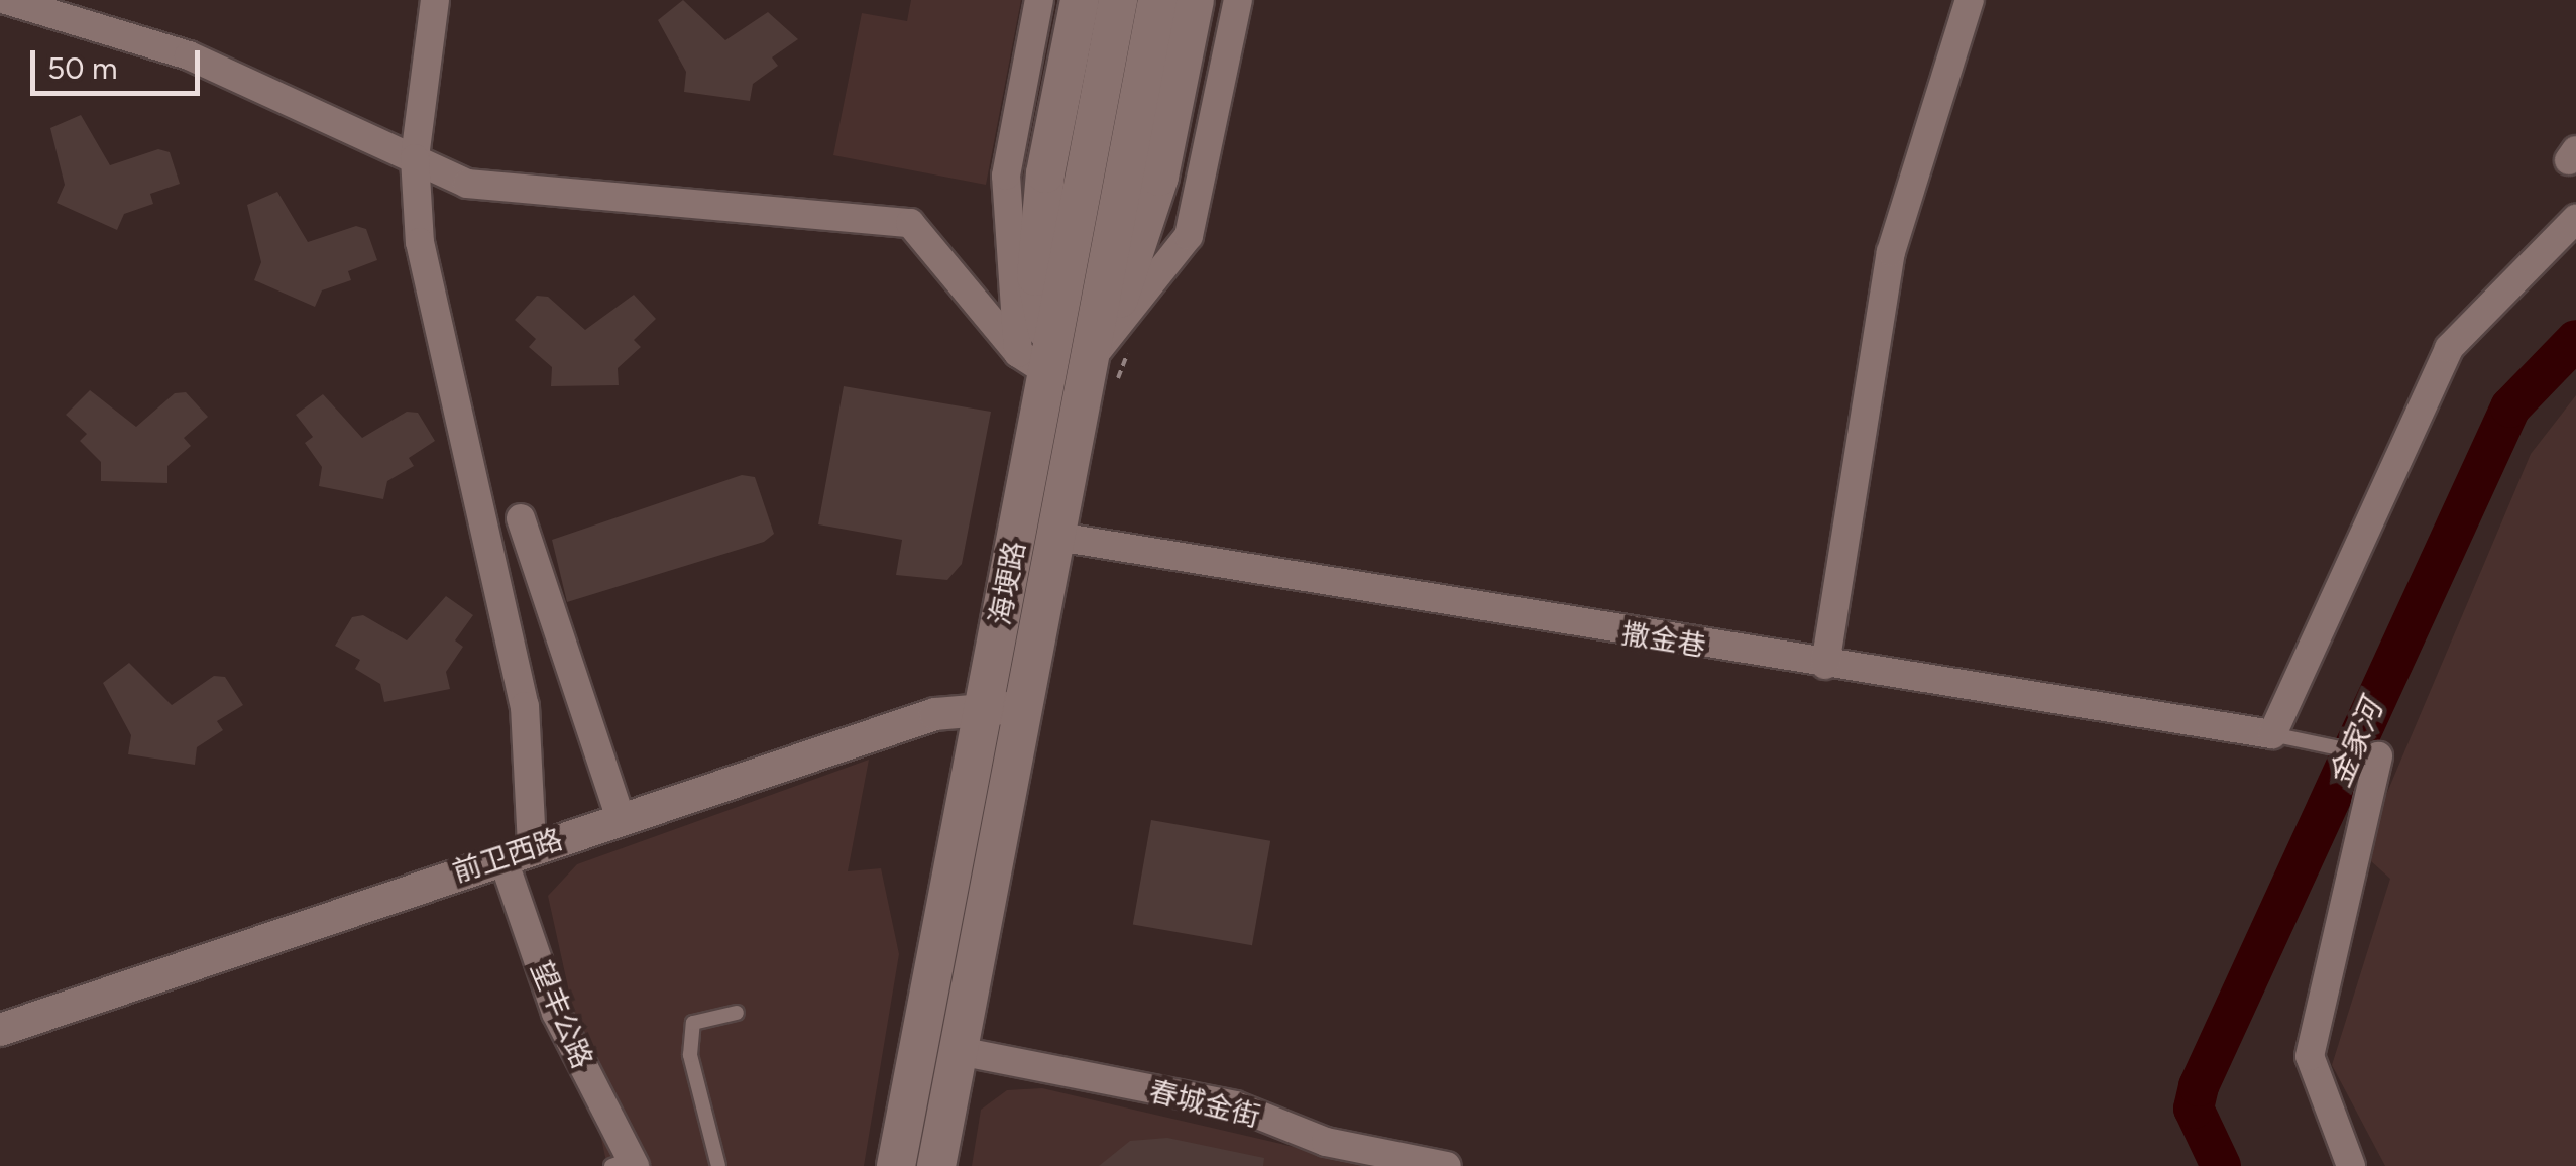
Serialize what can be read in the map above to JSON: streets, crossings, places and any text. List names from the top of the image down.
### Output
{
  "streets": {
    "main road": ["海埂路"],
    "street": [
      "撒金巷",
      "前卫西路",
      "望丰公路",
      "春城金街"
    ]
  },
  "crossings": [
    ["海埂路", "撒金巷"],
    ["海埂路", "前卫西路"],
    ["海埂路", "春城金街"],
    ["前卫西路", "望丰公路"]
  ],
  "water": ["金家河"],
  "scale_bar": "50 m"
}
